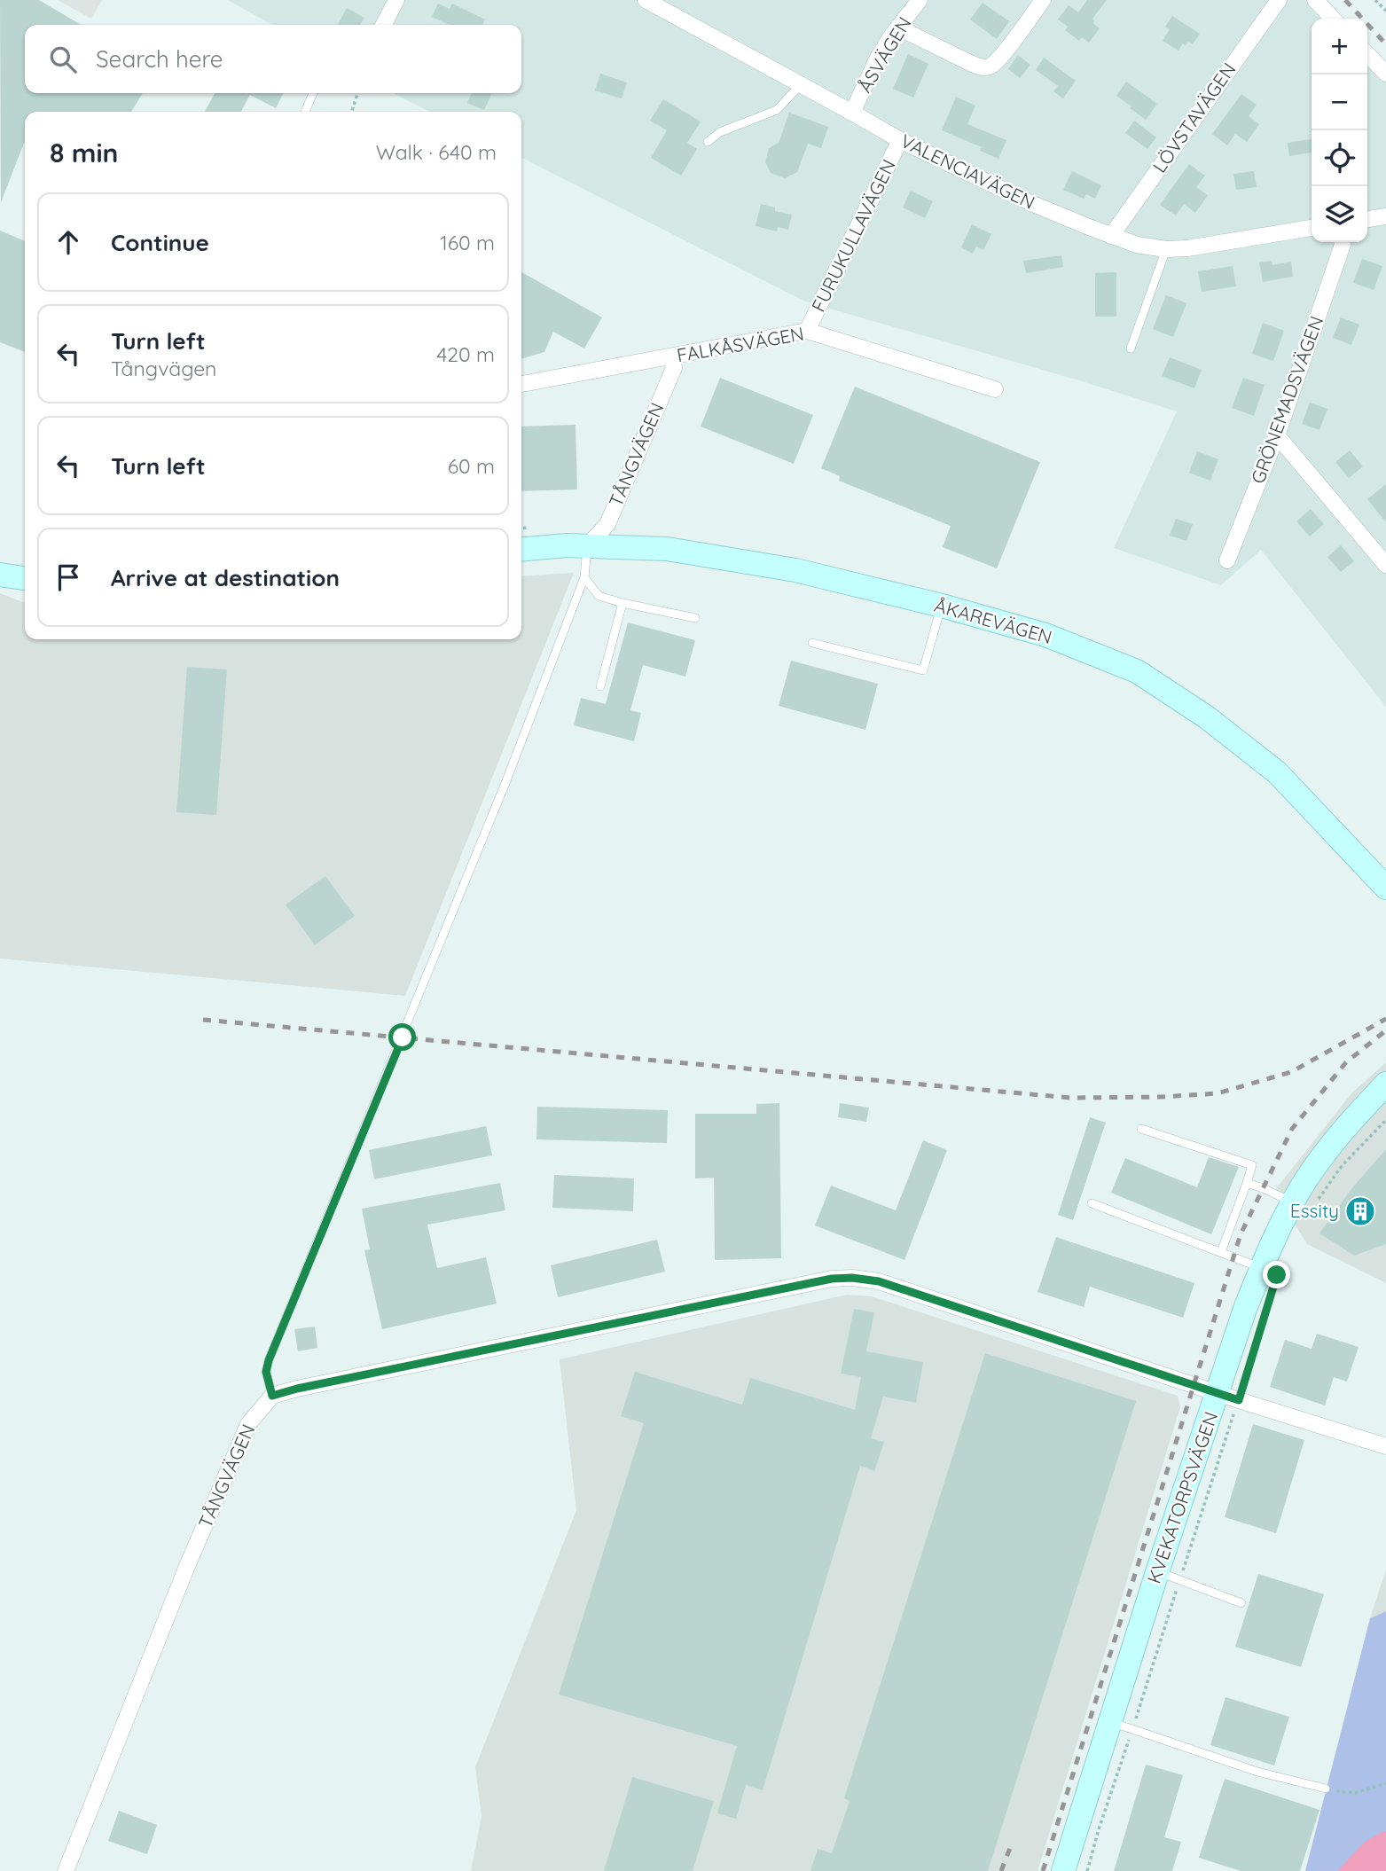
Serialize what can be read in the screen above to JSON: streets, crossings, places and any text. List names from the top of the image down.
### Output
{
  "streets": {
    "street": [
      "ÅSVÄGEN",
      "LÖVSTAVÄGEN",
      "VALENCIAVÄGEN",
      "FURUKULLAVÄGEN",
      "FALKÅSVÄGEN",
      "GRÖNEMADSVÄGEN",
      "TÅNGVÄGEN",
      "ÅKAREVÄGEN",
      "KVEKATORPSVÄGEN"
    ]
  },
  "crossings": [
    ["ÅSVÄGEN", "VALENCIAVÄGEN"],
    ["LÖVSTAVÄGEN", "VALENCIAVÄGEN"],
    ["VALENCIAVÄGEN", "FURUKULLAVÄGEN"],
    ["FURUKULLAVÄGEN", "FALKÅSVÄGEN"],
    ["FALKÅSVÄGEN", "TÅNGVÄGEN"],
    ["TÅNGVÄGEN", "ÅKAREVÄGEN"]
  ],
  "places": {
    "building": ["Essity"]
  },
  "page": {
    "map_buttons": ["+", "−"],
    "search": "Search here",
    "heading": ["8 min", "Walk · 640 m"],
    "list": [
      ["Continue", "160 m"],
      ["Turn left", "Tångvägen", "420 m"],
      ["Turn left", "60 m"],
      "Arrive at destination"
    ]
  }
}
